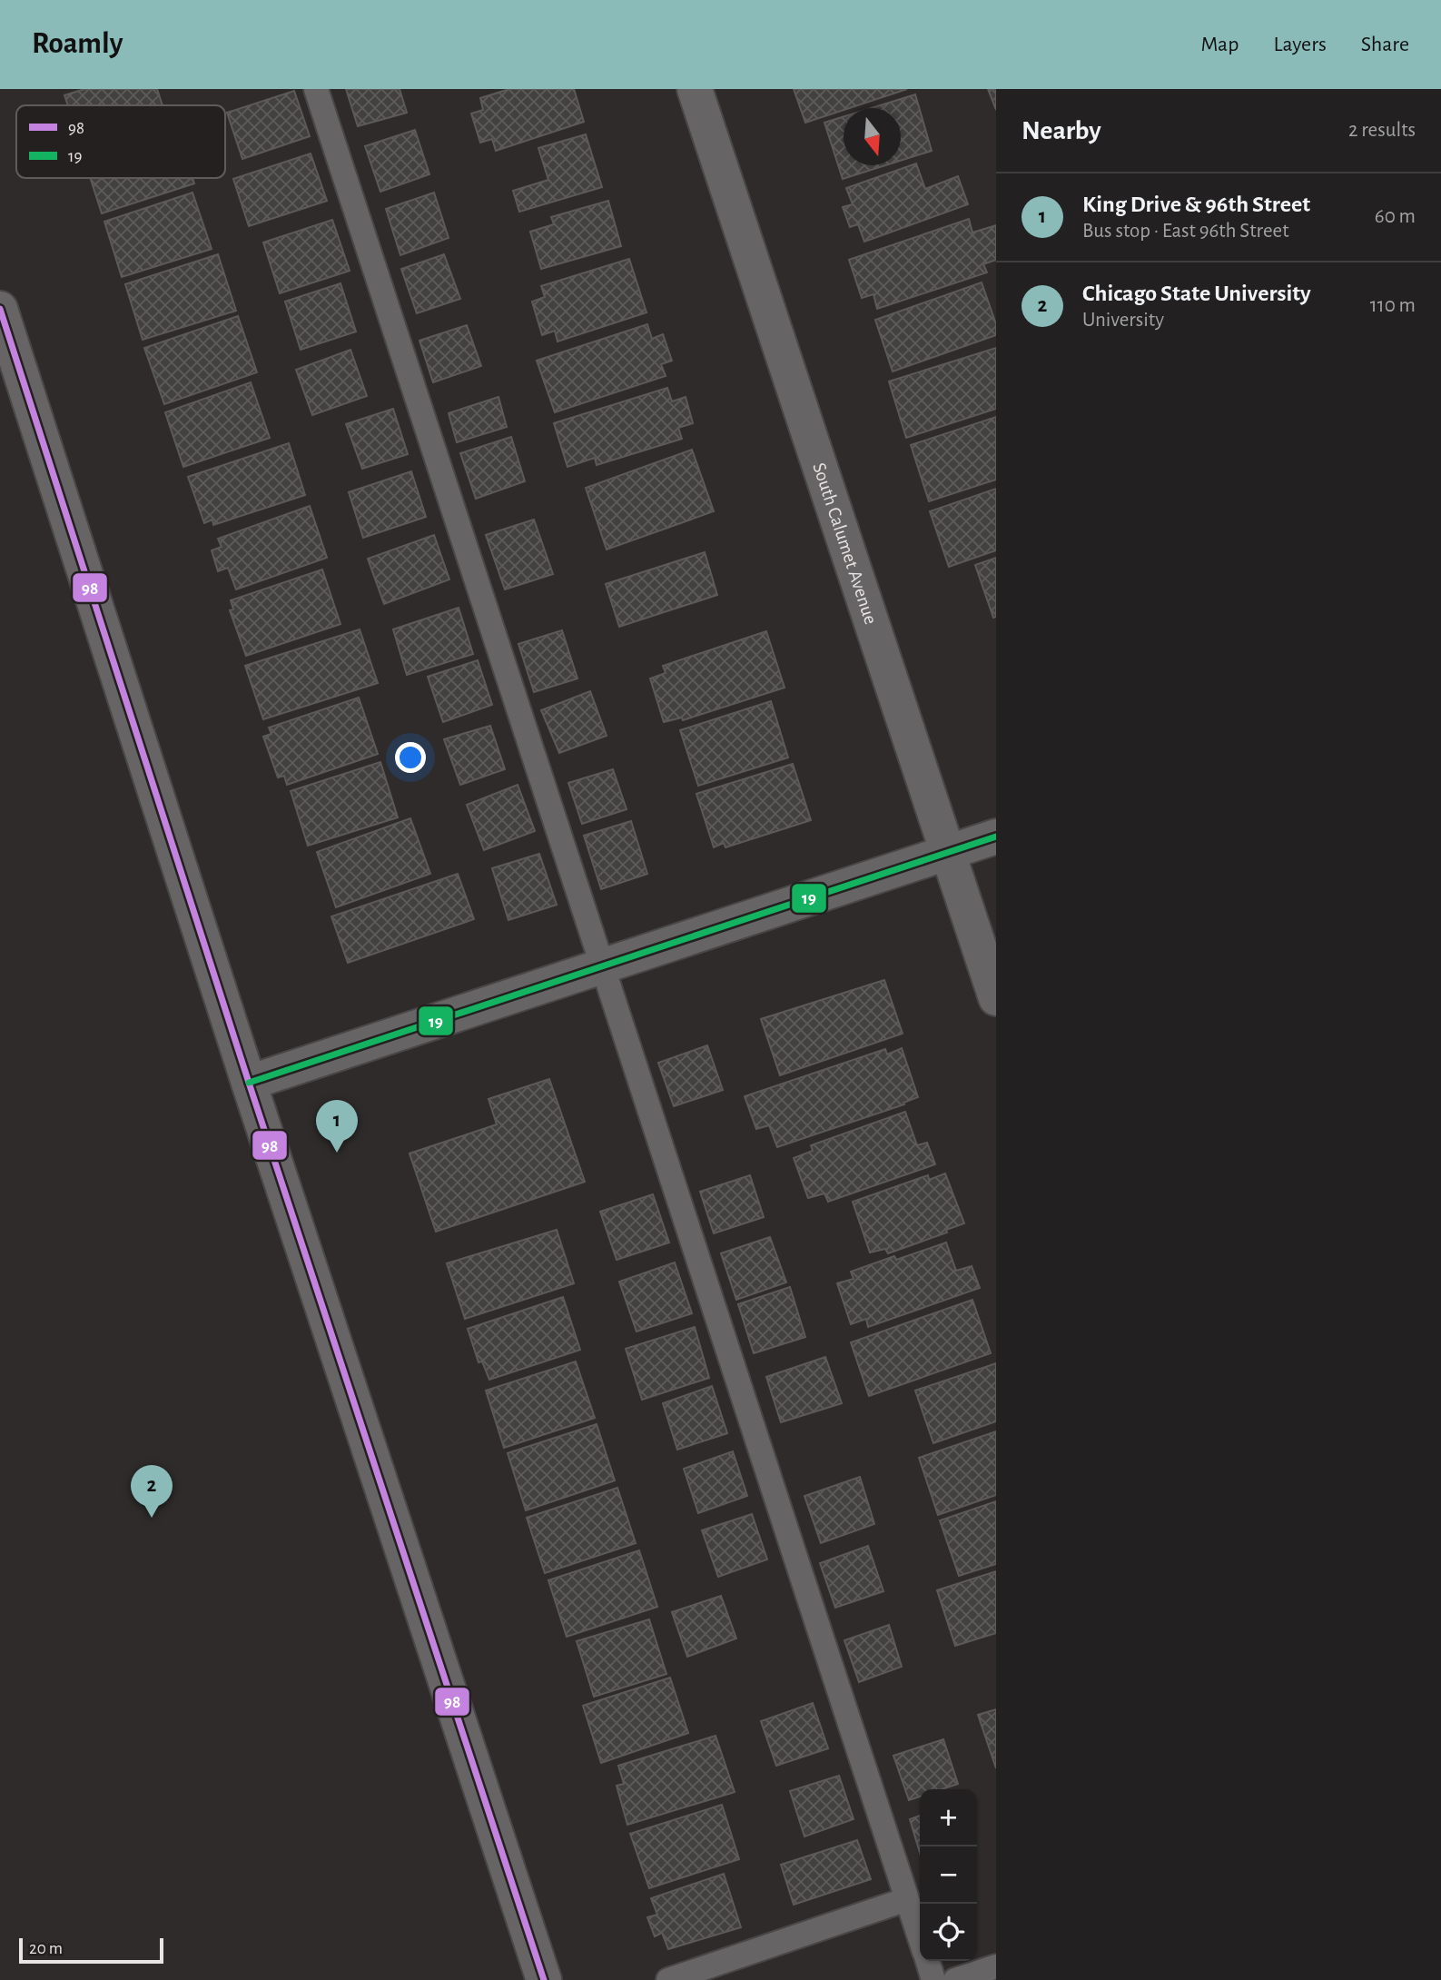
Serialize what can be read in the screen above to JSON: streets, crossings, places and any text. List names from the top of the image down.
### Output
{
  "streets": {
    "street": ["South Calumet Avenue"]
  },
  "lines": ["transit line 98", "transit line 19"],
  "legend": ["98", "19"],
  "scale_bar": "20 m",
  "north": "bottom",
  "page": {
    "header": "Roamly",
    "nav": ["Map", "Layers", "Share"],
    "heading": ["Nearby", "2 results"],
    "list": [
      {
        "mark": "1",
        "name": "King Drive & 96th Street",
        "note": "Bus stop · East 96th Street",
        "value": "60 m"
      },
      {
        "mark": "2",
        "name": "Chicago State University",
        "note": "University",
        "value": "110 m"
      }
    ],
    "pins": ["1", "2"],
    "map_buttons": ["+", "−"],
    "scale": "20 m"
  }
}
